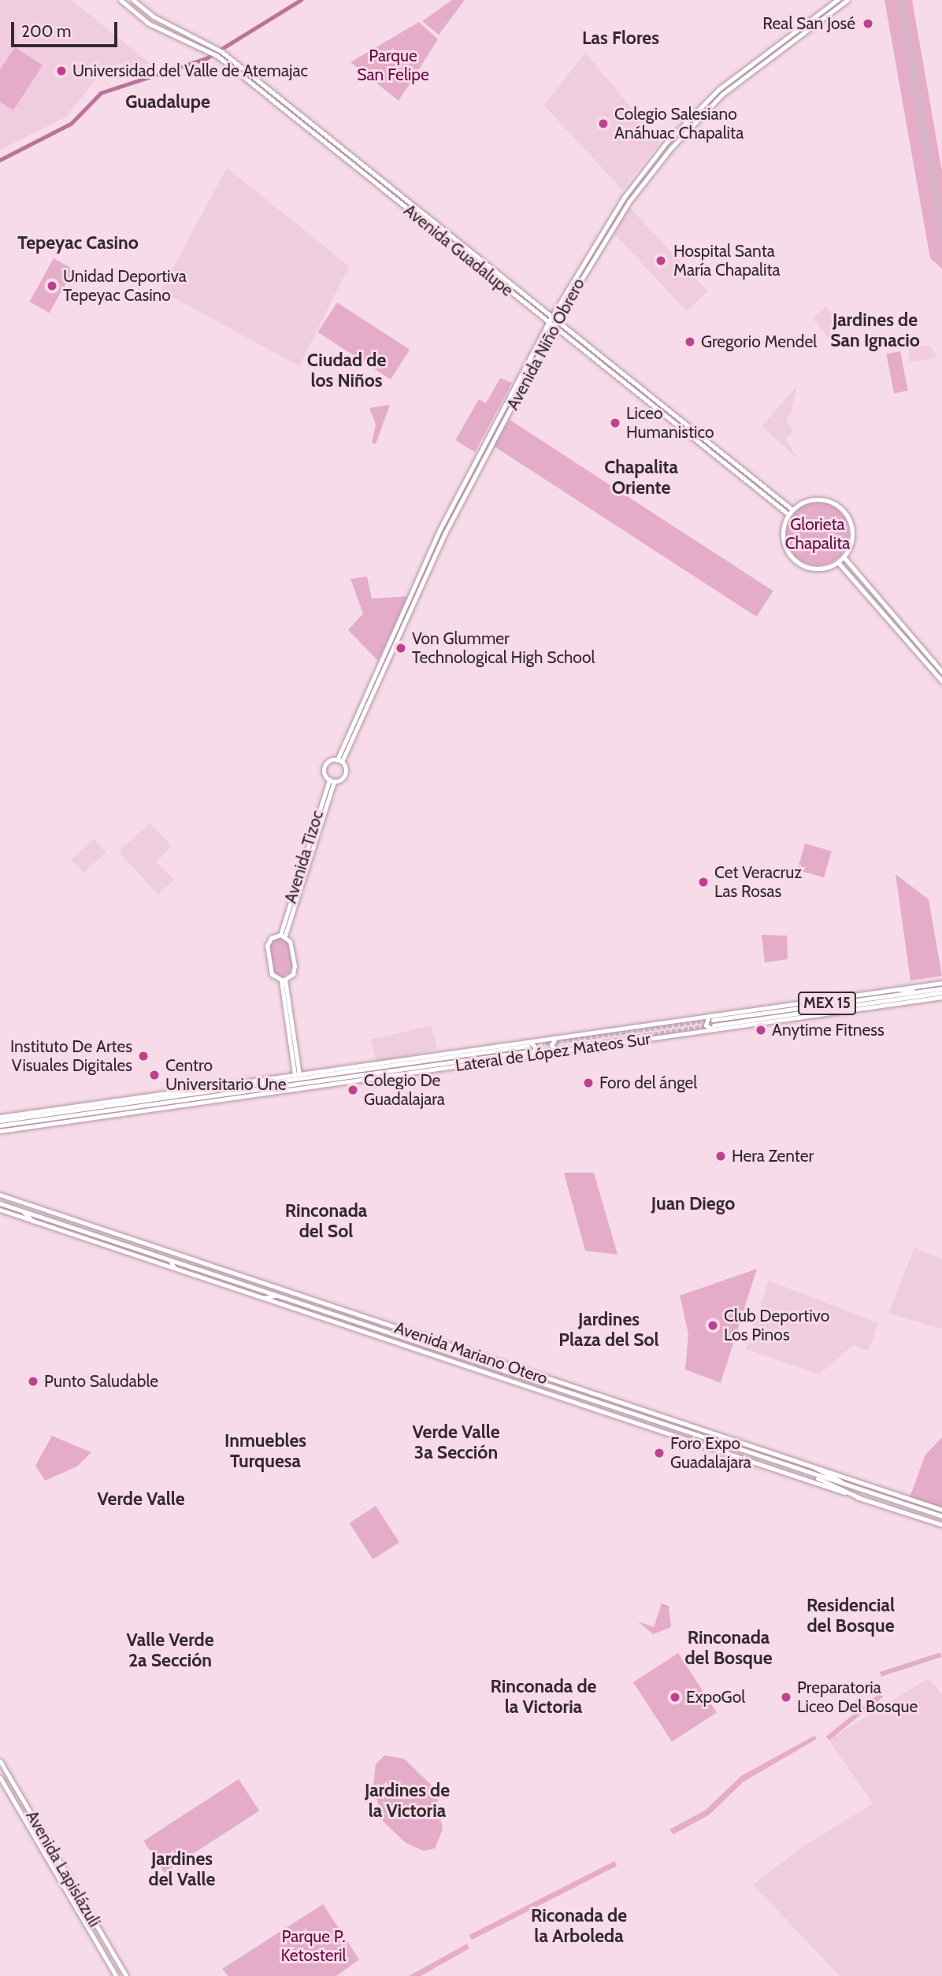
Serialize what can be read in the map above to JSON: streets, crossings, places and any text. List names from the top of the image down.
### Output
{
  "streets": {
    "main road": [
      "Avenida Guadalupe",
      "Avenida Niño Obrero",
      "Avenida Tizoc",
      "MEX 15",
      "Lateral de López Mateos Sur",
      "Avenida Mariano Otero",
      "Avenida Lapislázuli"
    ]
  },
  "crossings": [
    ["Avenida Guadalupe", "Avenida Niño Obrero"],
    ["MEX 15", "Lateral de López Mateos Sur"]
  ],
  "districts": [
    "Las Flores",
    "Guadalupe",
    "Tepeyac Casino",
    "Jardines de San Ignacio",
    "Ciudad de los Niños",
    "Chapalita Oriente",
    "Juan Diego",
    "Rinconada del Sol",
    "Jardines Plaza del Sol",
    "Verde Valle 3a Sección",
    "Inmuebles Turquesa",
    "Verde Valle",
    "Residencial del Bosque",
    "Rinconada del Bosque",
    "Valle Verde 2a Sección",
    "Rinconada de la Victoria",
    "Jardines de la Victoria",
    "Jardines del Valle",
    "Riconada de la Arboleda"
  ],
  "parks": ["Parque San Felipe", "Glorieta Chapalita", "Parque P. Ketosteril"],
  "places": [
    "Real San José",
    "Universidad del Valle de Atemajac",
    "Colegio Salesiano Anáhuac Chapalita",
    "Hospital Santa María Chapalita",
    "Unidad Deportiva Tepeyac Casino",
    "Gregorio Mendel",
    "Liceo Humanistico",
    "Von Glummer Technological High School",
    "Cet Veracruz Las Rosas",
    "Anytime Fitness",
    "Instituto De Artes Visuales Digitales",
    "Centro Universitario Une",
    "Foro del ángel",
    "Colegio De Guadalajara",
    "Hera Zenter",
    "Club Deportivo Los Pinos",
    "Punto Saludable",
    "Foro Expo Guadalajara",
    "ExpoGol",
    "Preparatoria Liceo Del Bosque"
  ],
  "scale_bar": "200 m"
}
